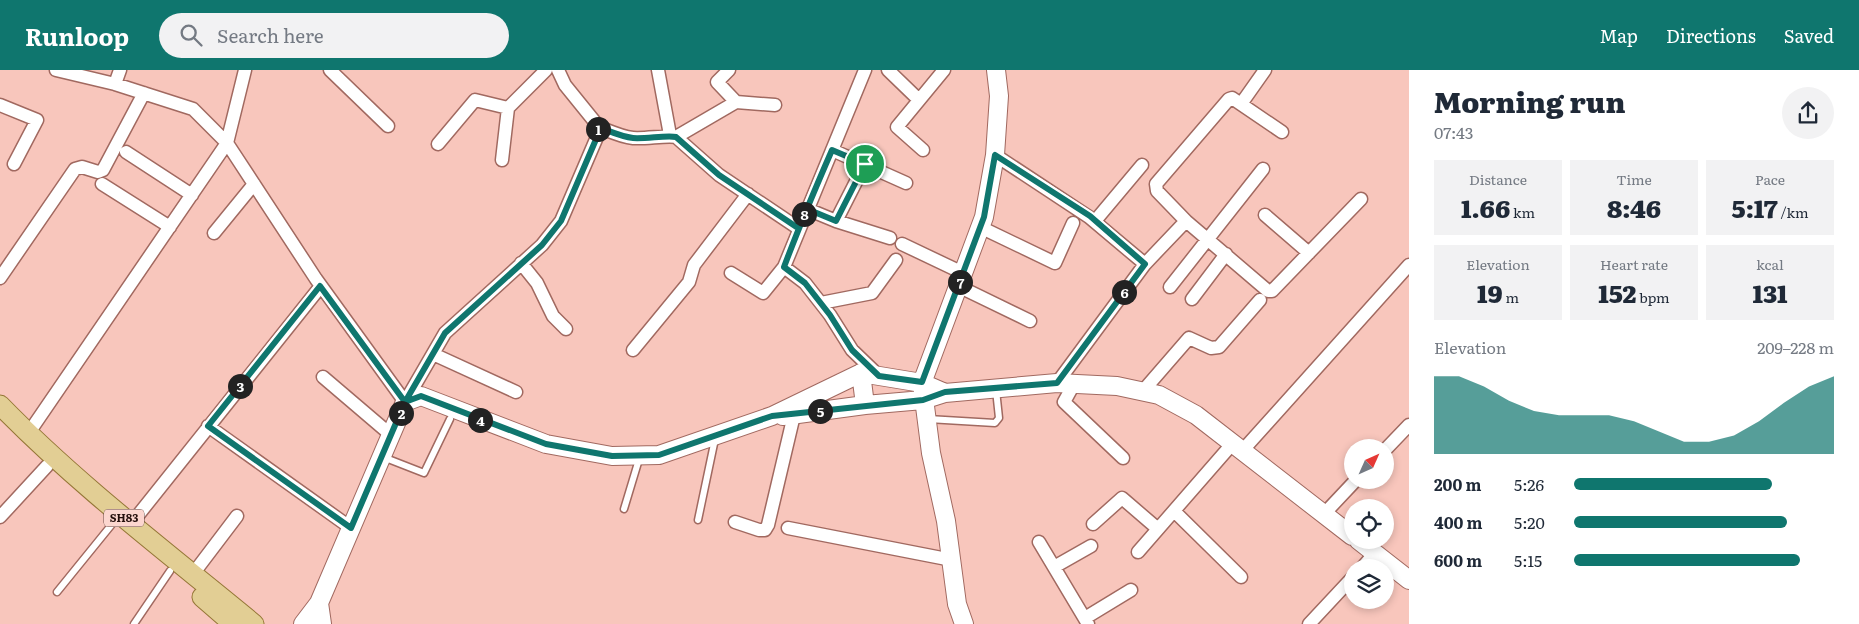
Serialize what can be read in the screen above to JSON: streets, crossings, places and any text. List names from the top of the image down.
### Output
{
  "streets": {
    "main road": ["SH83"]
  },
  "north": "top right",
  "page": {
    "header": "Runloop",
    "search": "Search here",
    "nav": ["Map", "Directions", "Saved"],
    "heading": ["Morning run", "07:43"],
    "pins": [
      "1",
      "8",
      "7",
      "6",
      "3",
      "5",
      "2",
      "4"
    ],
    "stats": [
      ["Distance", "1.66 km"],
      ["Time", "8:46"],
      ["Pace", "5:17 /km"],
      ["Elevation", "19 m"],
      ["Heart rate", "152 bpm"],
      ["kcal", "131"]
    ],
    "chart": ["Elevation", "209–228 m"],
    "list": [
      {
        "name": "200 m",
        "note": "5:26"
      },
      {
        "name": "400 m",
        "note": "5:20"
      },
      {
        "name": "600 m",
        "note": "5:15"
      }
    ]
  }
}
